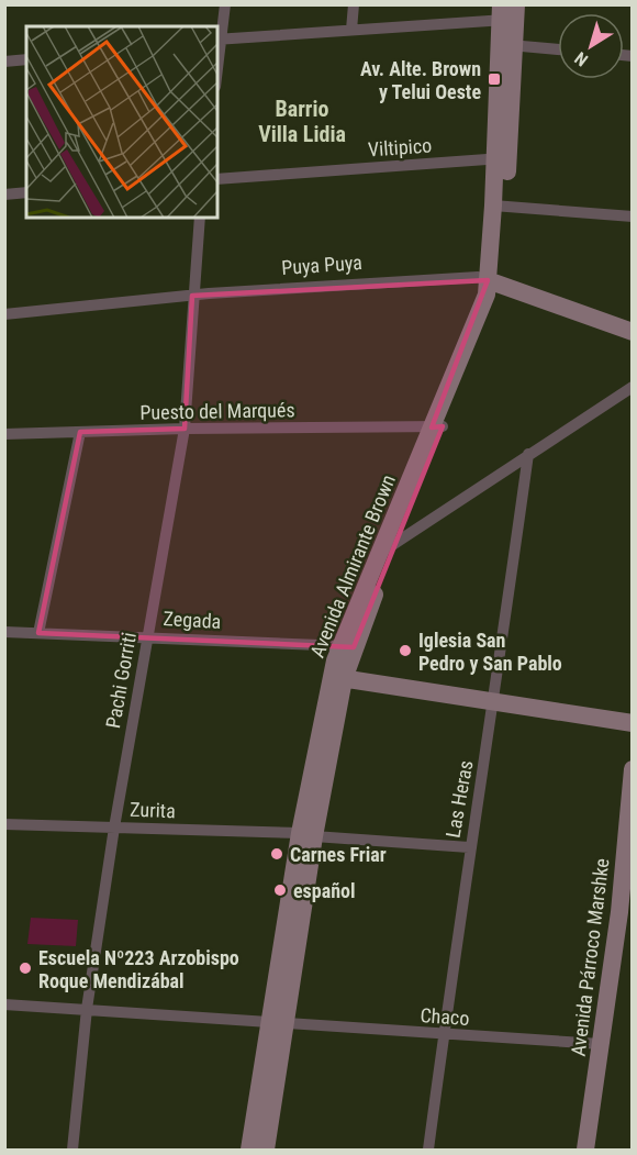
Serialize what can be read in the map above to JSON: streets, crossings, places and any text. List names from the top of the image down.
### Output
{
  "streets": {
    "main road": ["Puya Puya", "Avenida Almirante Brown", "Avenida Párroco Marshke"],
    "street": [
      "Viltipico",
      "Puesto del Marqués",
      "Zegada",
      "Pachi Gorriti",
      "Las Heras",
      "Zurita",
      "Chaco"
    ]
  },
  "crossings": [
    ["Viltipico", "Avenida Almirante Brown"],
    ["Puya Puya", "Avenida Almirante Brown"],
    ["Puya Puya", "Pachi Gorriti"],
    ["Puesto del Marqués", "Avenida Almirante Brown"],
    ["Puesto del Marqués", "Pachi Gorriti"],
    ["Avenida Almirante Brown", "Zegada"],
    ["Avenida Almirante Brown", "Zurita"],
    ["Avenida Almirante Brown", "Chaco"],
    ["Zegada", "Pachi Gorriti"],
    ["Pachi Gorriti", "Zurita"],
    ["Pachi Gorriti", "Chaco"],
    ["Las Heras", "Zurita"],
    ["Las Heras", "Chaco"],
    ["Avenida Párroco Marshke", "Chaco"]
  ],
  "districts": ["Barrio Villa Lidia"],
  "places": {
    "transit": ["Av. Alte. Brown y Telui Oeste"],
    "other": [
      "Iglesia San Pedro y San Pablo",
      "Carnes Friar",
      "español",
      "Escuela Nº223 Arzobispo Roque Mendizábal"
    ]
  },
  "north": "bottom left"
}
